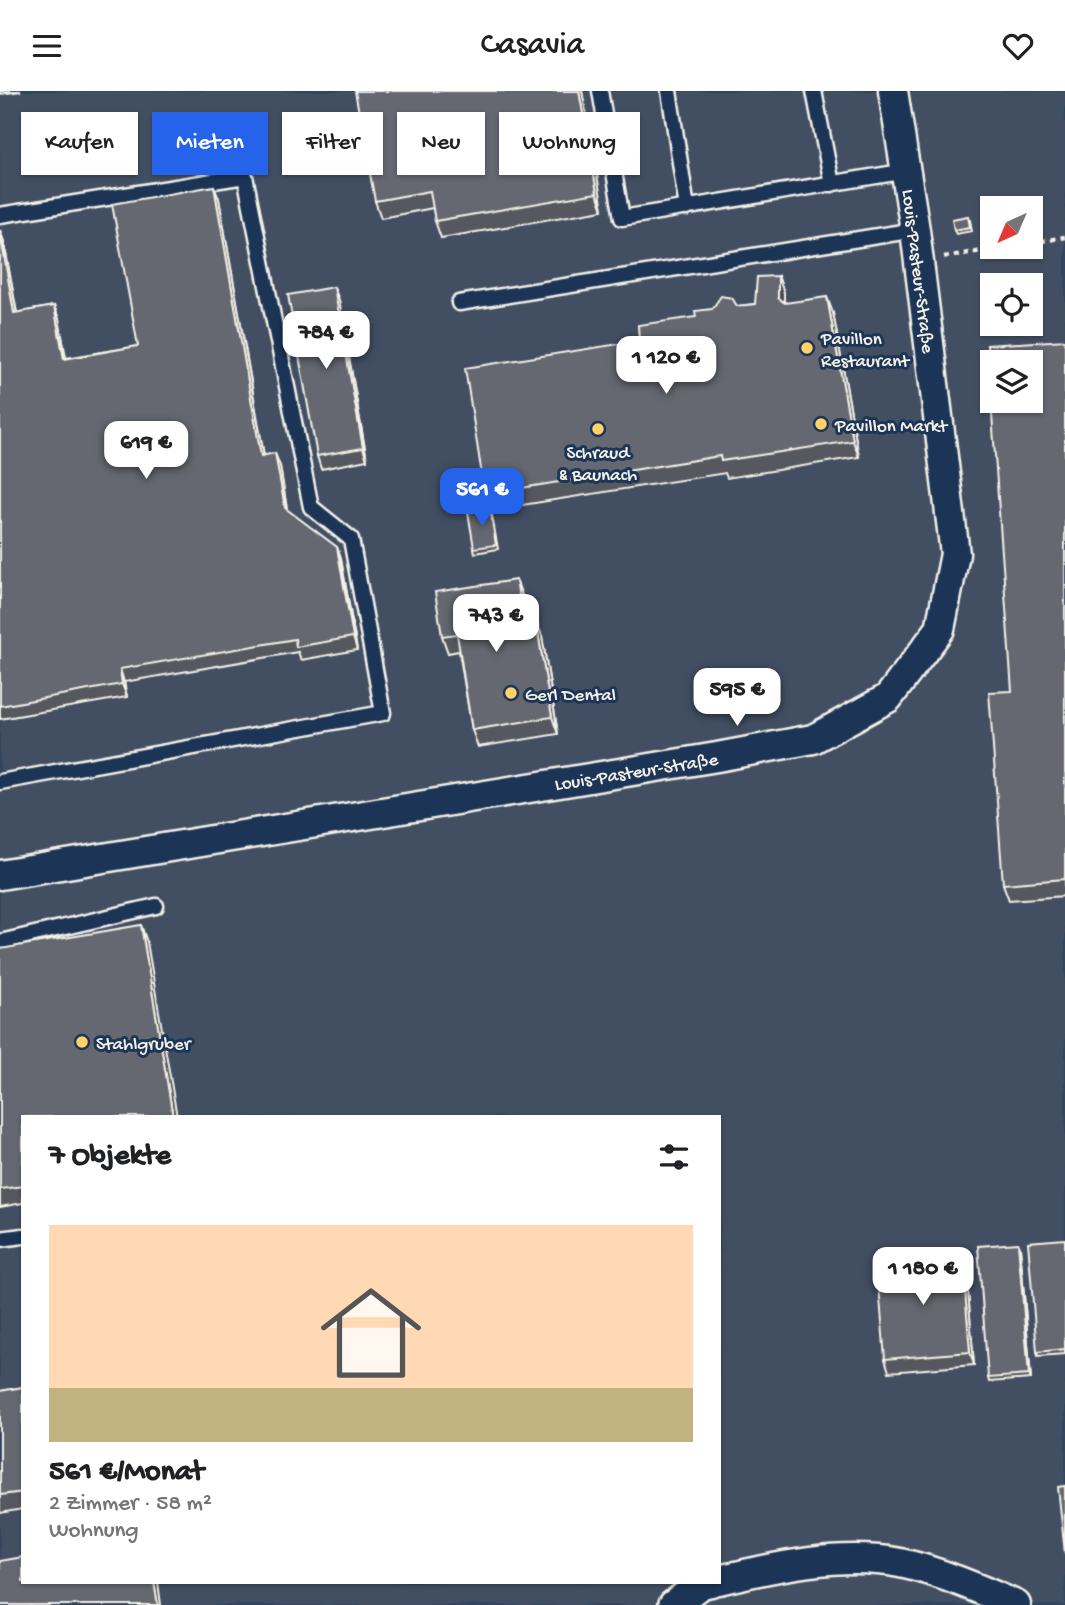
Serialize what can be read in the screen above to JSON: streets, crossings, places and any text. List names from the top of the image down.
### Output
{
  "streets": {
    "street": ["Louis-Pasteur-Straße"]
  },
  "places": [
    "Pavillon Restaurant",
    "Pavillon Markt",
    "Schraud & Baunach",
    "Gerl Dental",
    "Stahlgruber"
  ],
  "north": "bottom left",
  "page": {
    "header": "Casavia",
    "chip": [
      "Kaufen",
      "Mieten",
      "Filter",
      "Neu",
      "Wohnung"
    ],
    "price": [
      "784 €",
      "1 120 €",
      "619 €",
      "561 €",
      "743 €",
      "595 €",
      "1 180 €"
    ],
    "heading": "7 Objekte",
    "list": [
      {
        "name": "561 €/Monat",
        "note": "2 Zimmer · 58 m² · Wohnung"
      }
    ]
  }
}
